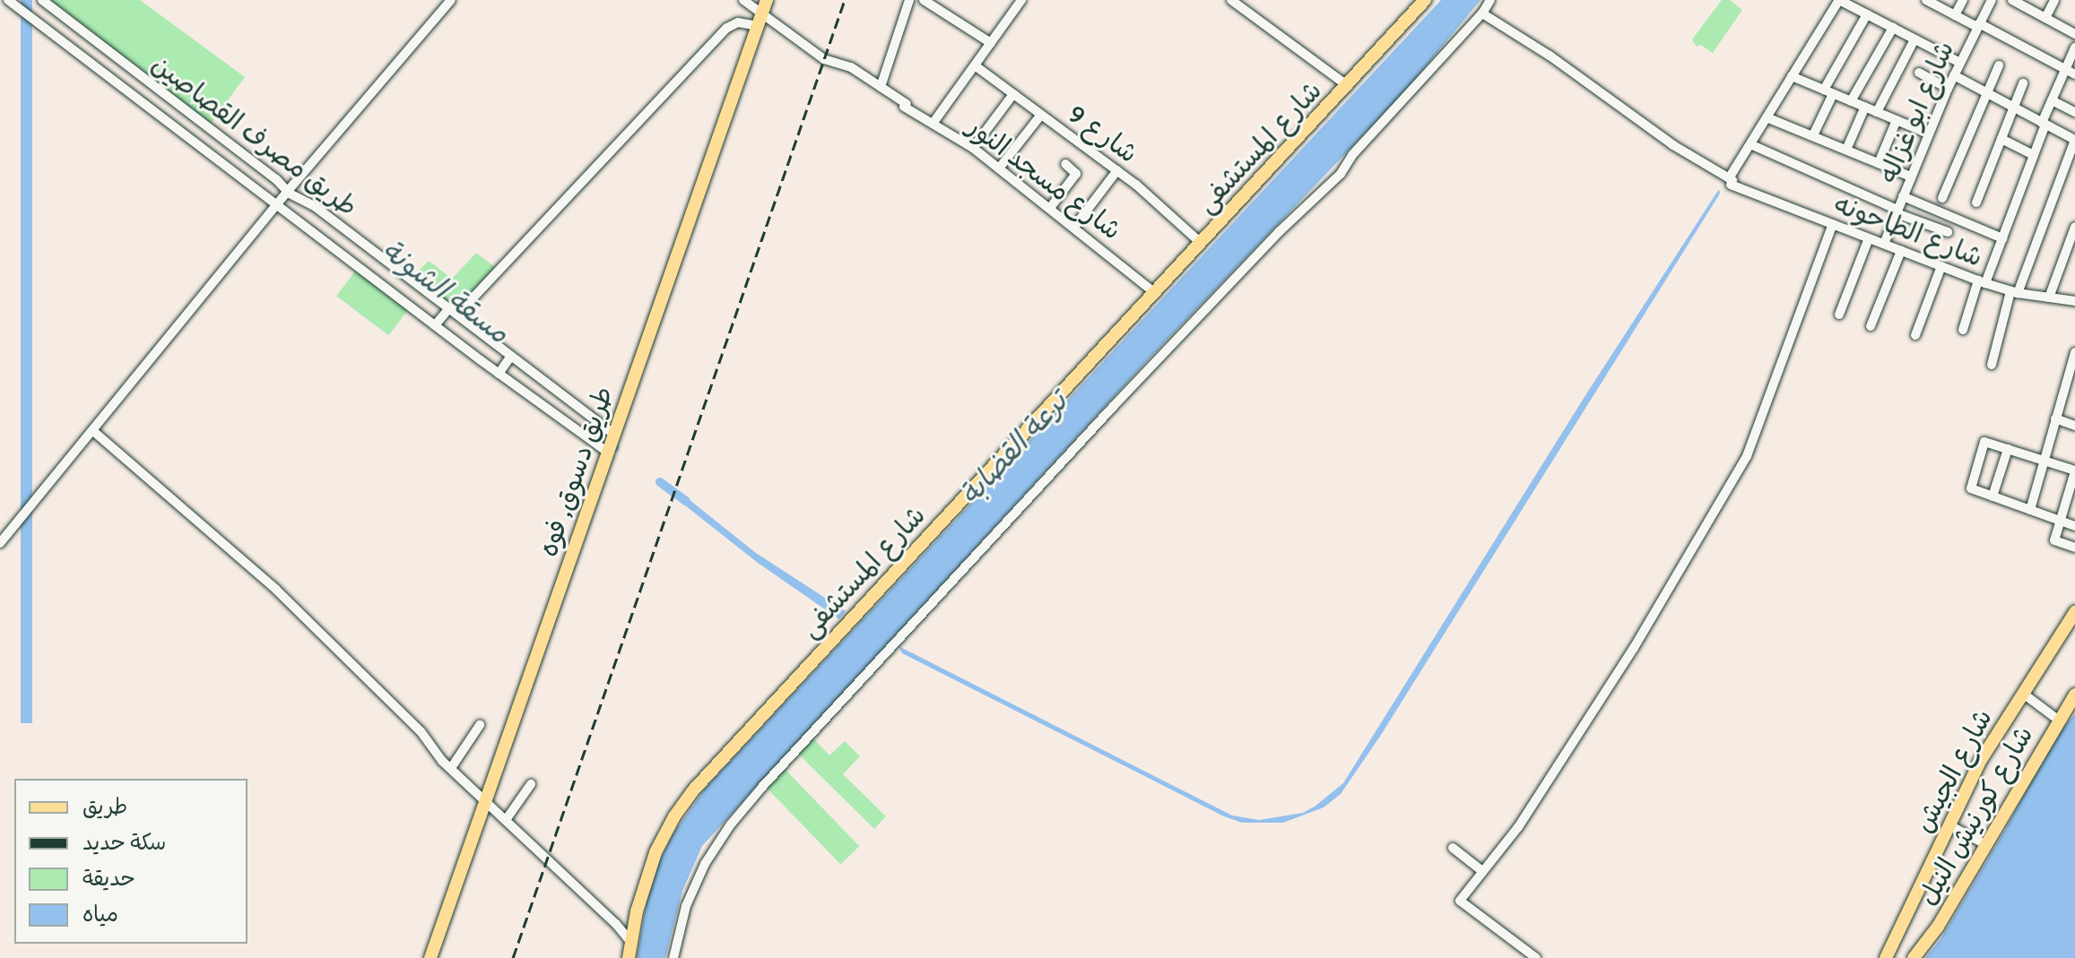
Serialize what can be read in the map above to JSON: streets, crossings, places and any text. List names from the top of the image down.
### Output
{
  "streets": {
    "main road": [
      "شارع المستشفى",
      "طريق دسوق, فوه",
      "شارع الجيش",
      "شارع كورنيش النيل"
    ],
    "street": [
      "شارع ابو غزاله",
      "شارع 9",
      "طريق مصرف القصاصين",
      "شارع مسجد النور",
      "شارع الطاحونه"
    ]
  },
  "crossings": [
    ["شارع ابو غزاله", "شارع الطاحونه"],
    ["شارع 9", "شارع المستشفى"],
    ["طريق مصرف القصاصين", "طريق دسوق, فوه"],
    ["شارع المستشفى", "شارع مسجد النور"],
    ["شارع مسجد النور", "طريق دسوق, فوه"]
  ],
  "water": ["مسقة الشونة", "ترعة القضابة"],
  "legend": [
    "طريق",
    "سكة حديد",
    "حديقة",
    "مياه"
  ]
}
